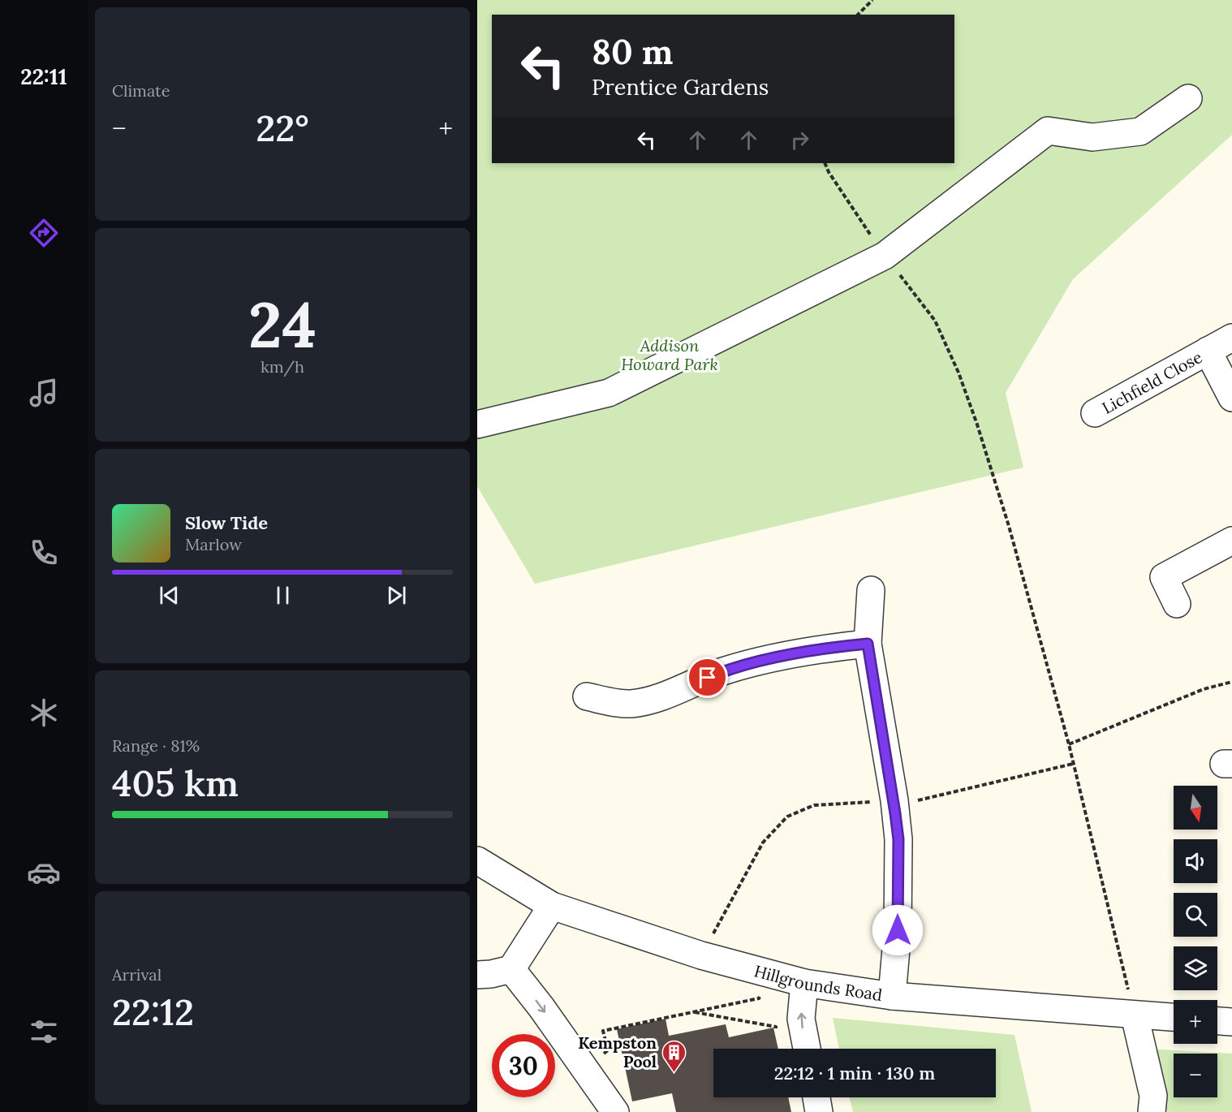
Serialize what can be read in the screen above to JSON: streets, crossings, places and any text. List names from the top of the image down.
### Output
{
  "streets": {
    "street": ["Lichfield Close", "Hillgrounds Road"]
  },
  "parks": ["Addison Howard Park"],
  "places": {
    "building": ["Kempston Pool"]
  },
  "north": "bottom",
  "page": {
    "tabs": "22:11",
    "tile": [
      "Climate",
      ["24", "km/h"],
      ["Range · 81%", "405 km"],
      ["Arrival", "22:12"]
    ],
    "turn": ["80 m", "Prentice Gardens"],
    "heat": ["−", "22°", "+"],
    "song": ["Slow Tide", "Marlow"],
    "map_buttons": ["+", "−"],
    "limit": "30",
    "trip": "22:12 · 1 min · 130 m"
  }
}
